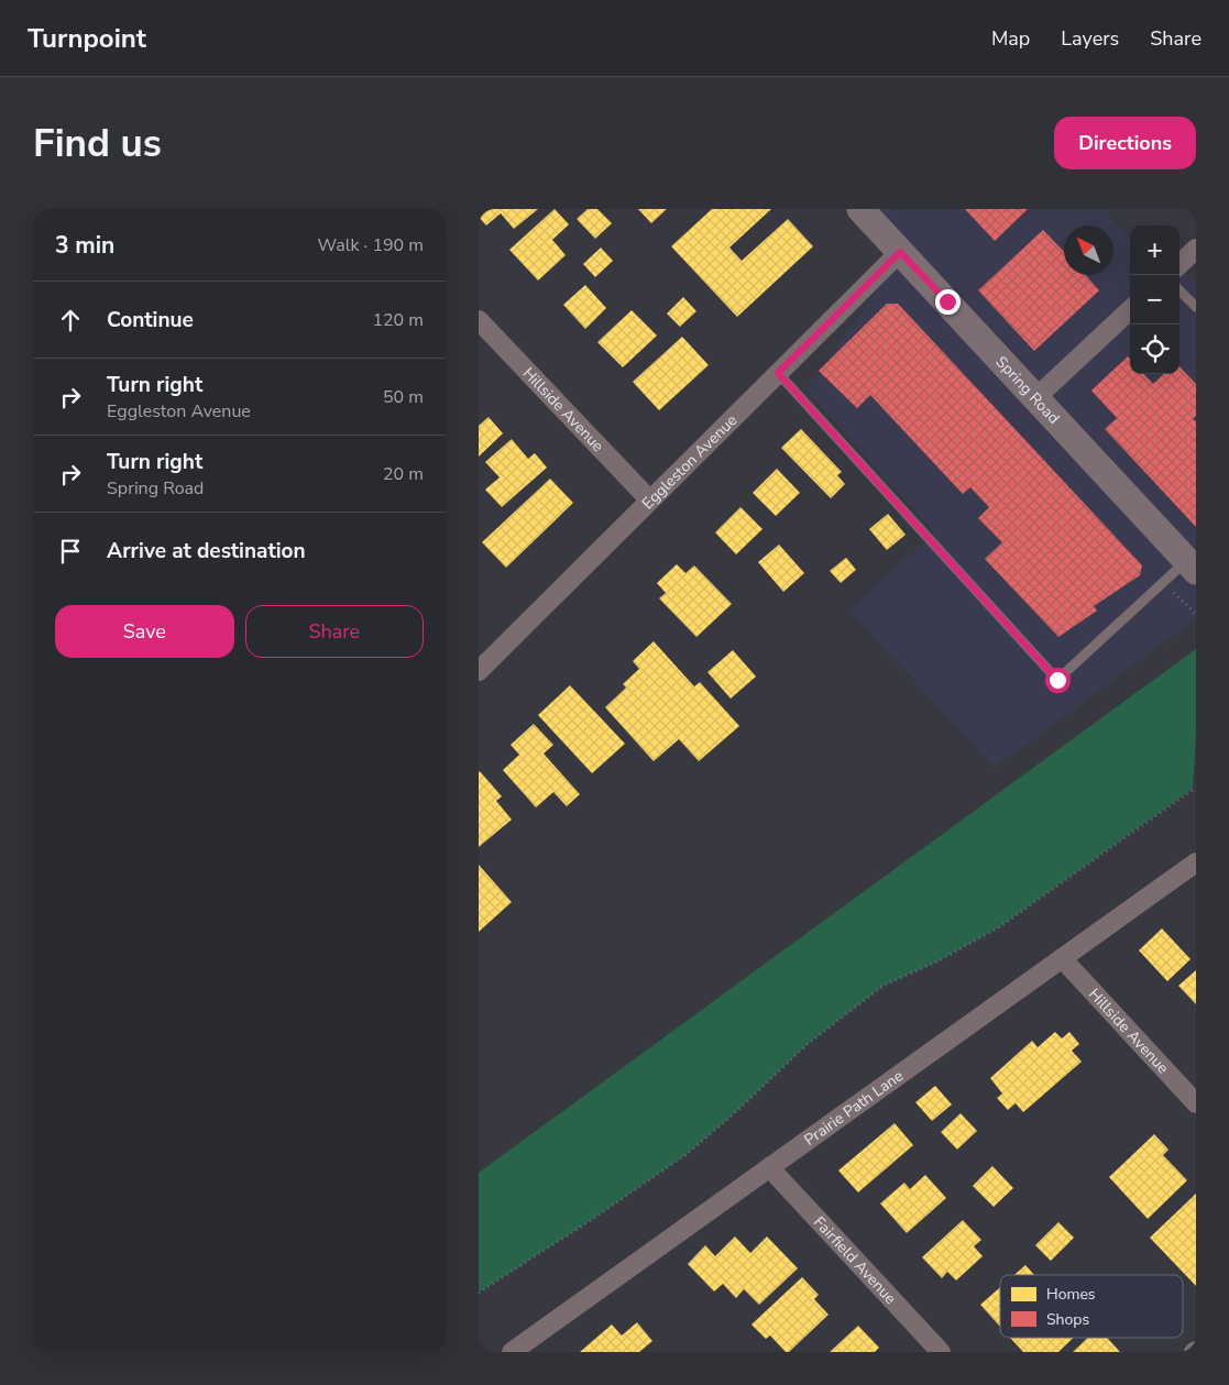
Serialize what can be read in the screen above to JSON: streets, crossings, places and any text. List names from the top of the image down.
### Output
{
  "streets": {
    "street": [
      "Spring Road",
      "Hillside Avenue",
      "Eggleston Avenue",
      "Prairie Path Lane",
      "Fairfield Avenue"
    ]
  },
  "crossings": [
    ["Spring Road", "Eggleston Avenue"],
    ["Hillside Avenue", "Eggleston Avenue"],
    ["Hillside Avenue", "Prairie Path Lane"],
    ["Prairie Path Lane", "Fairfield Avenue"]
  ],
  "legend": ["Homes", "Shops"],
  "north": "top left",
  "page": {
    "header": "Turnpoint",
    "nav": ["Map", "Layers", "Share"],
    "buttons": [
      "Directions",
      ["Save", "Share"]
    ],
    "title": "Find us",
    "heading": ["3 min", "Walk · 190 m"],
    "map_buttons": ["+", "−"],
    "list": [
      ["Continue", "120 m"],
      ["Turn right", "Eggleston Avenue", "50 m"],
      ["Turn right", "Spring Road", "20 m"],
      "Arrive at destination"
    ]
  }
}
